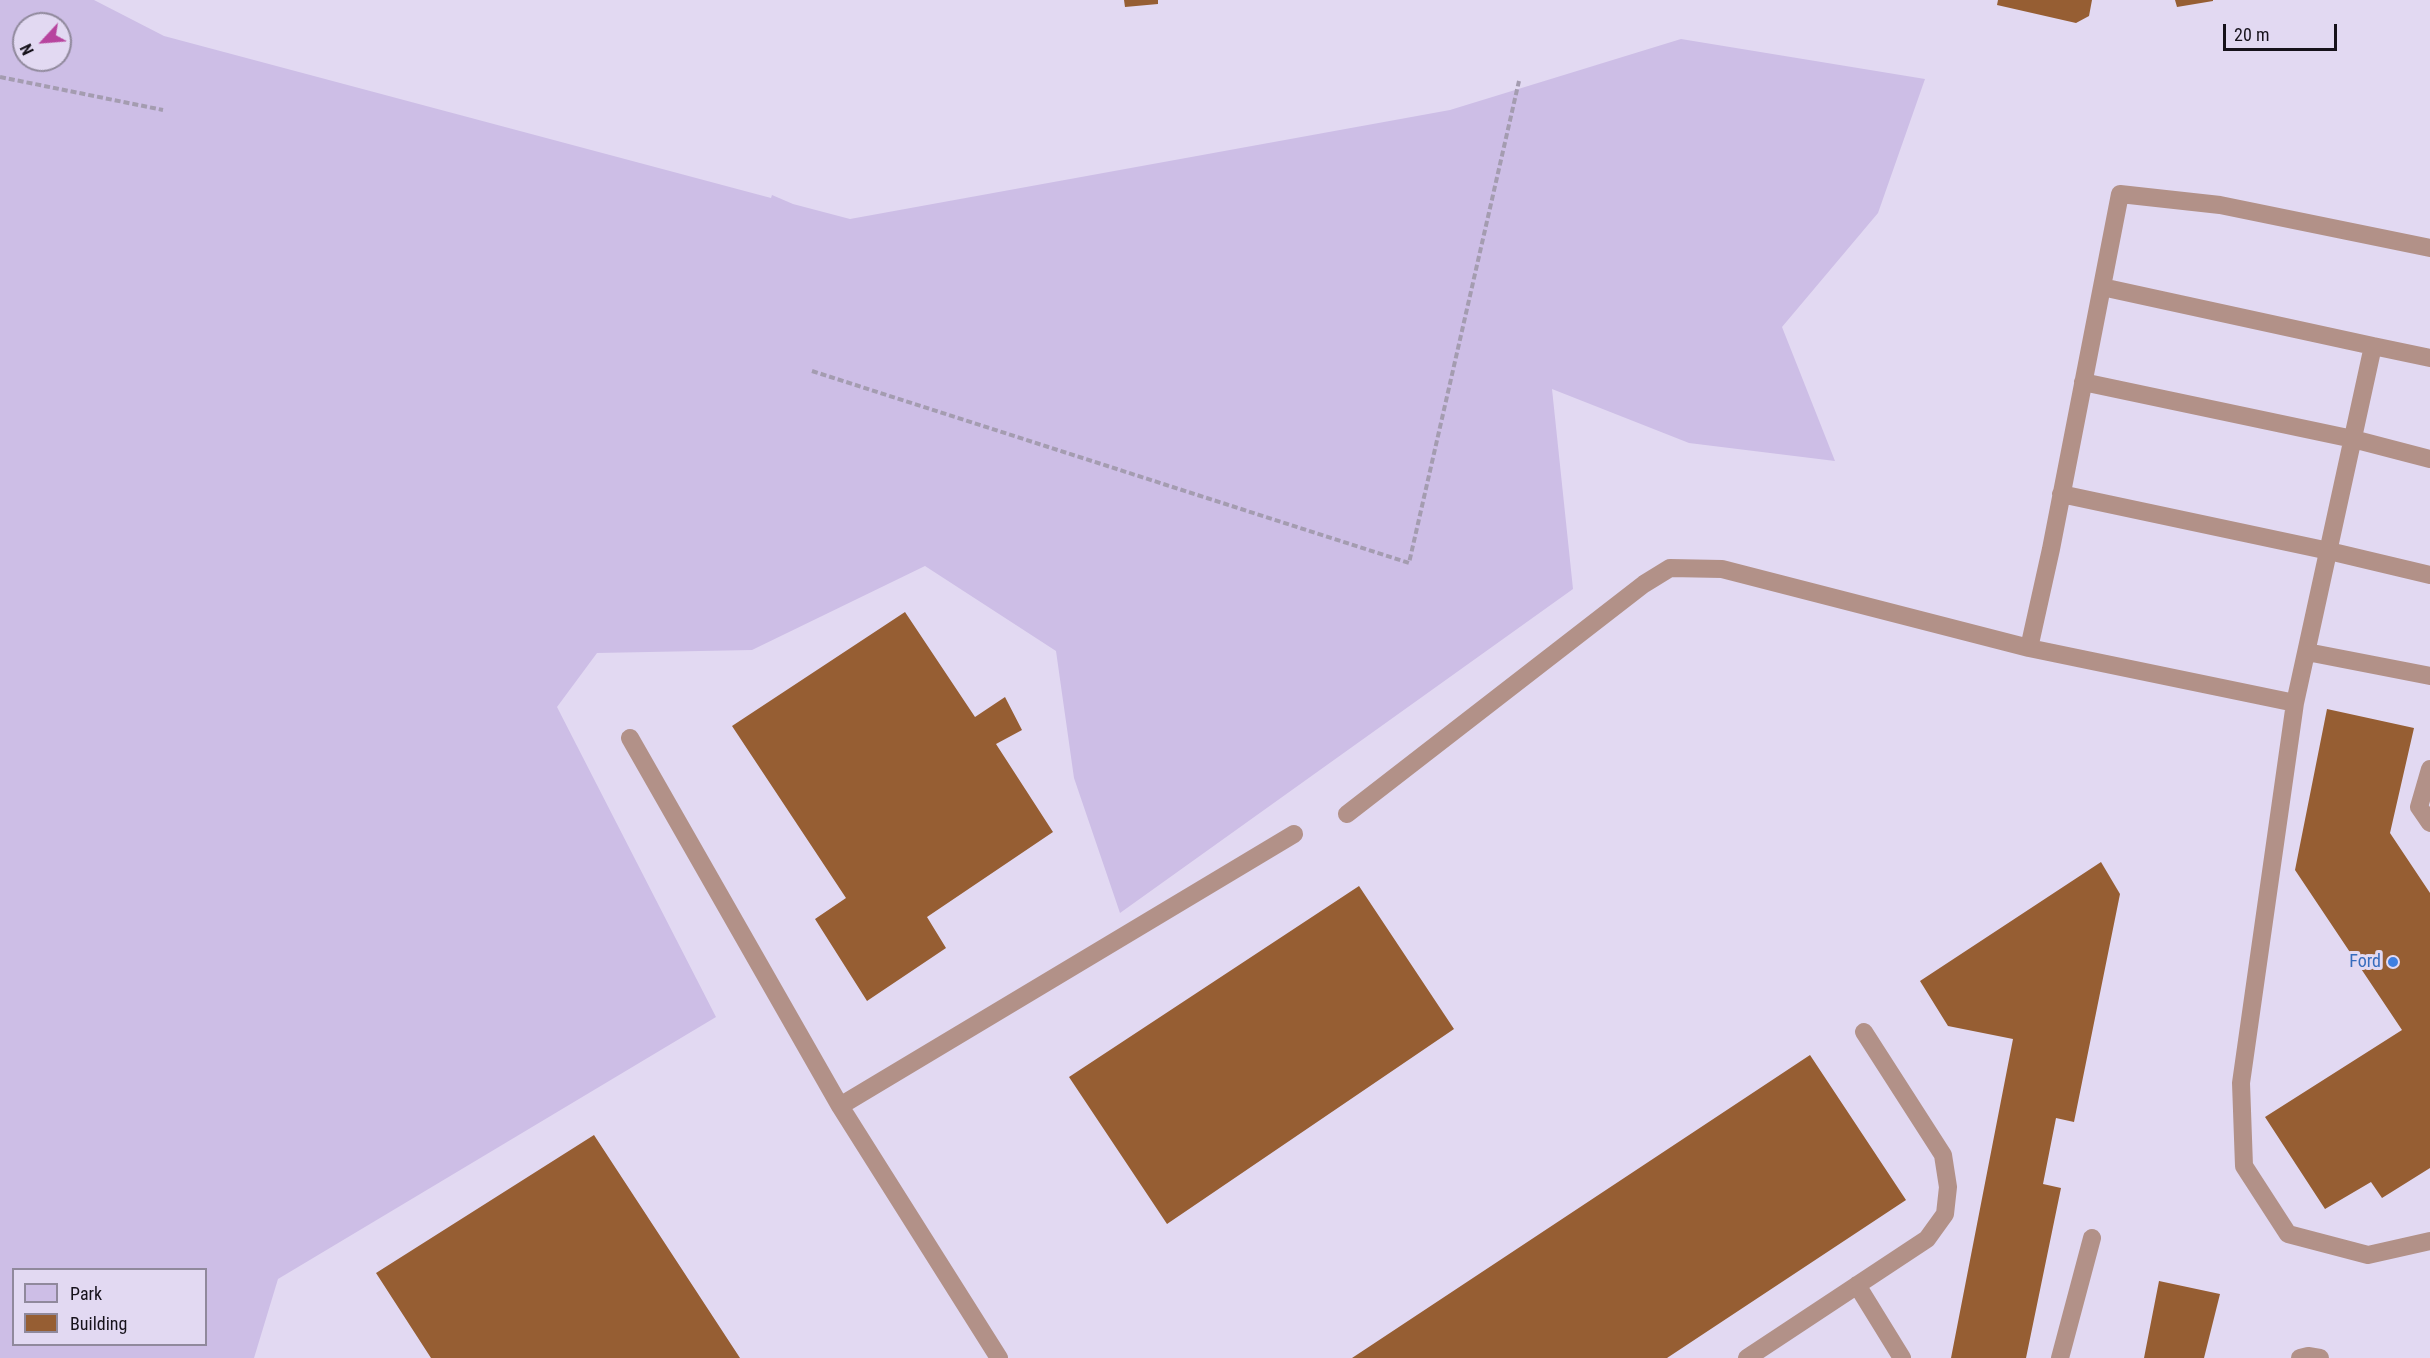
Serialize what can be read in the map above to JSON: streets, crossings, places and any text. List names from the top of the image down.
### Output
{
  "places": ["Ford"],
  "legend": ["Park", "Building"],
  "scale_bar": "20 m",
  "north": "bottom left"
}
